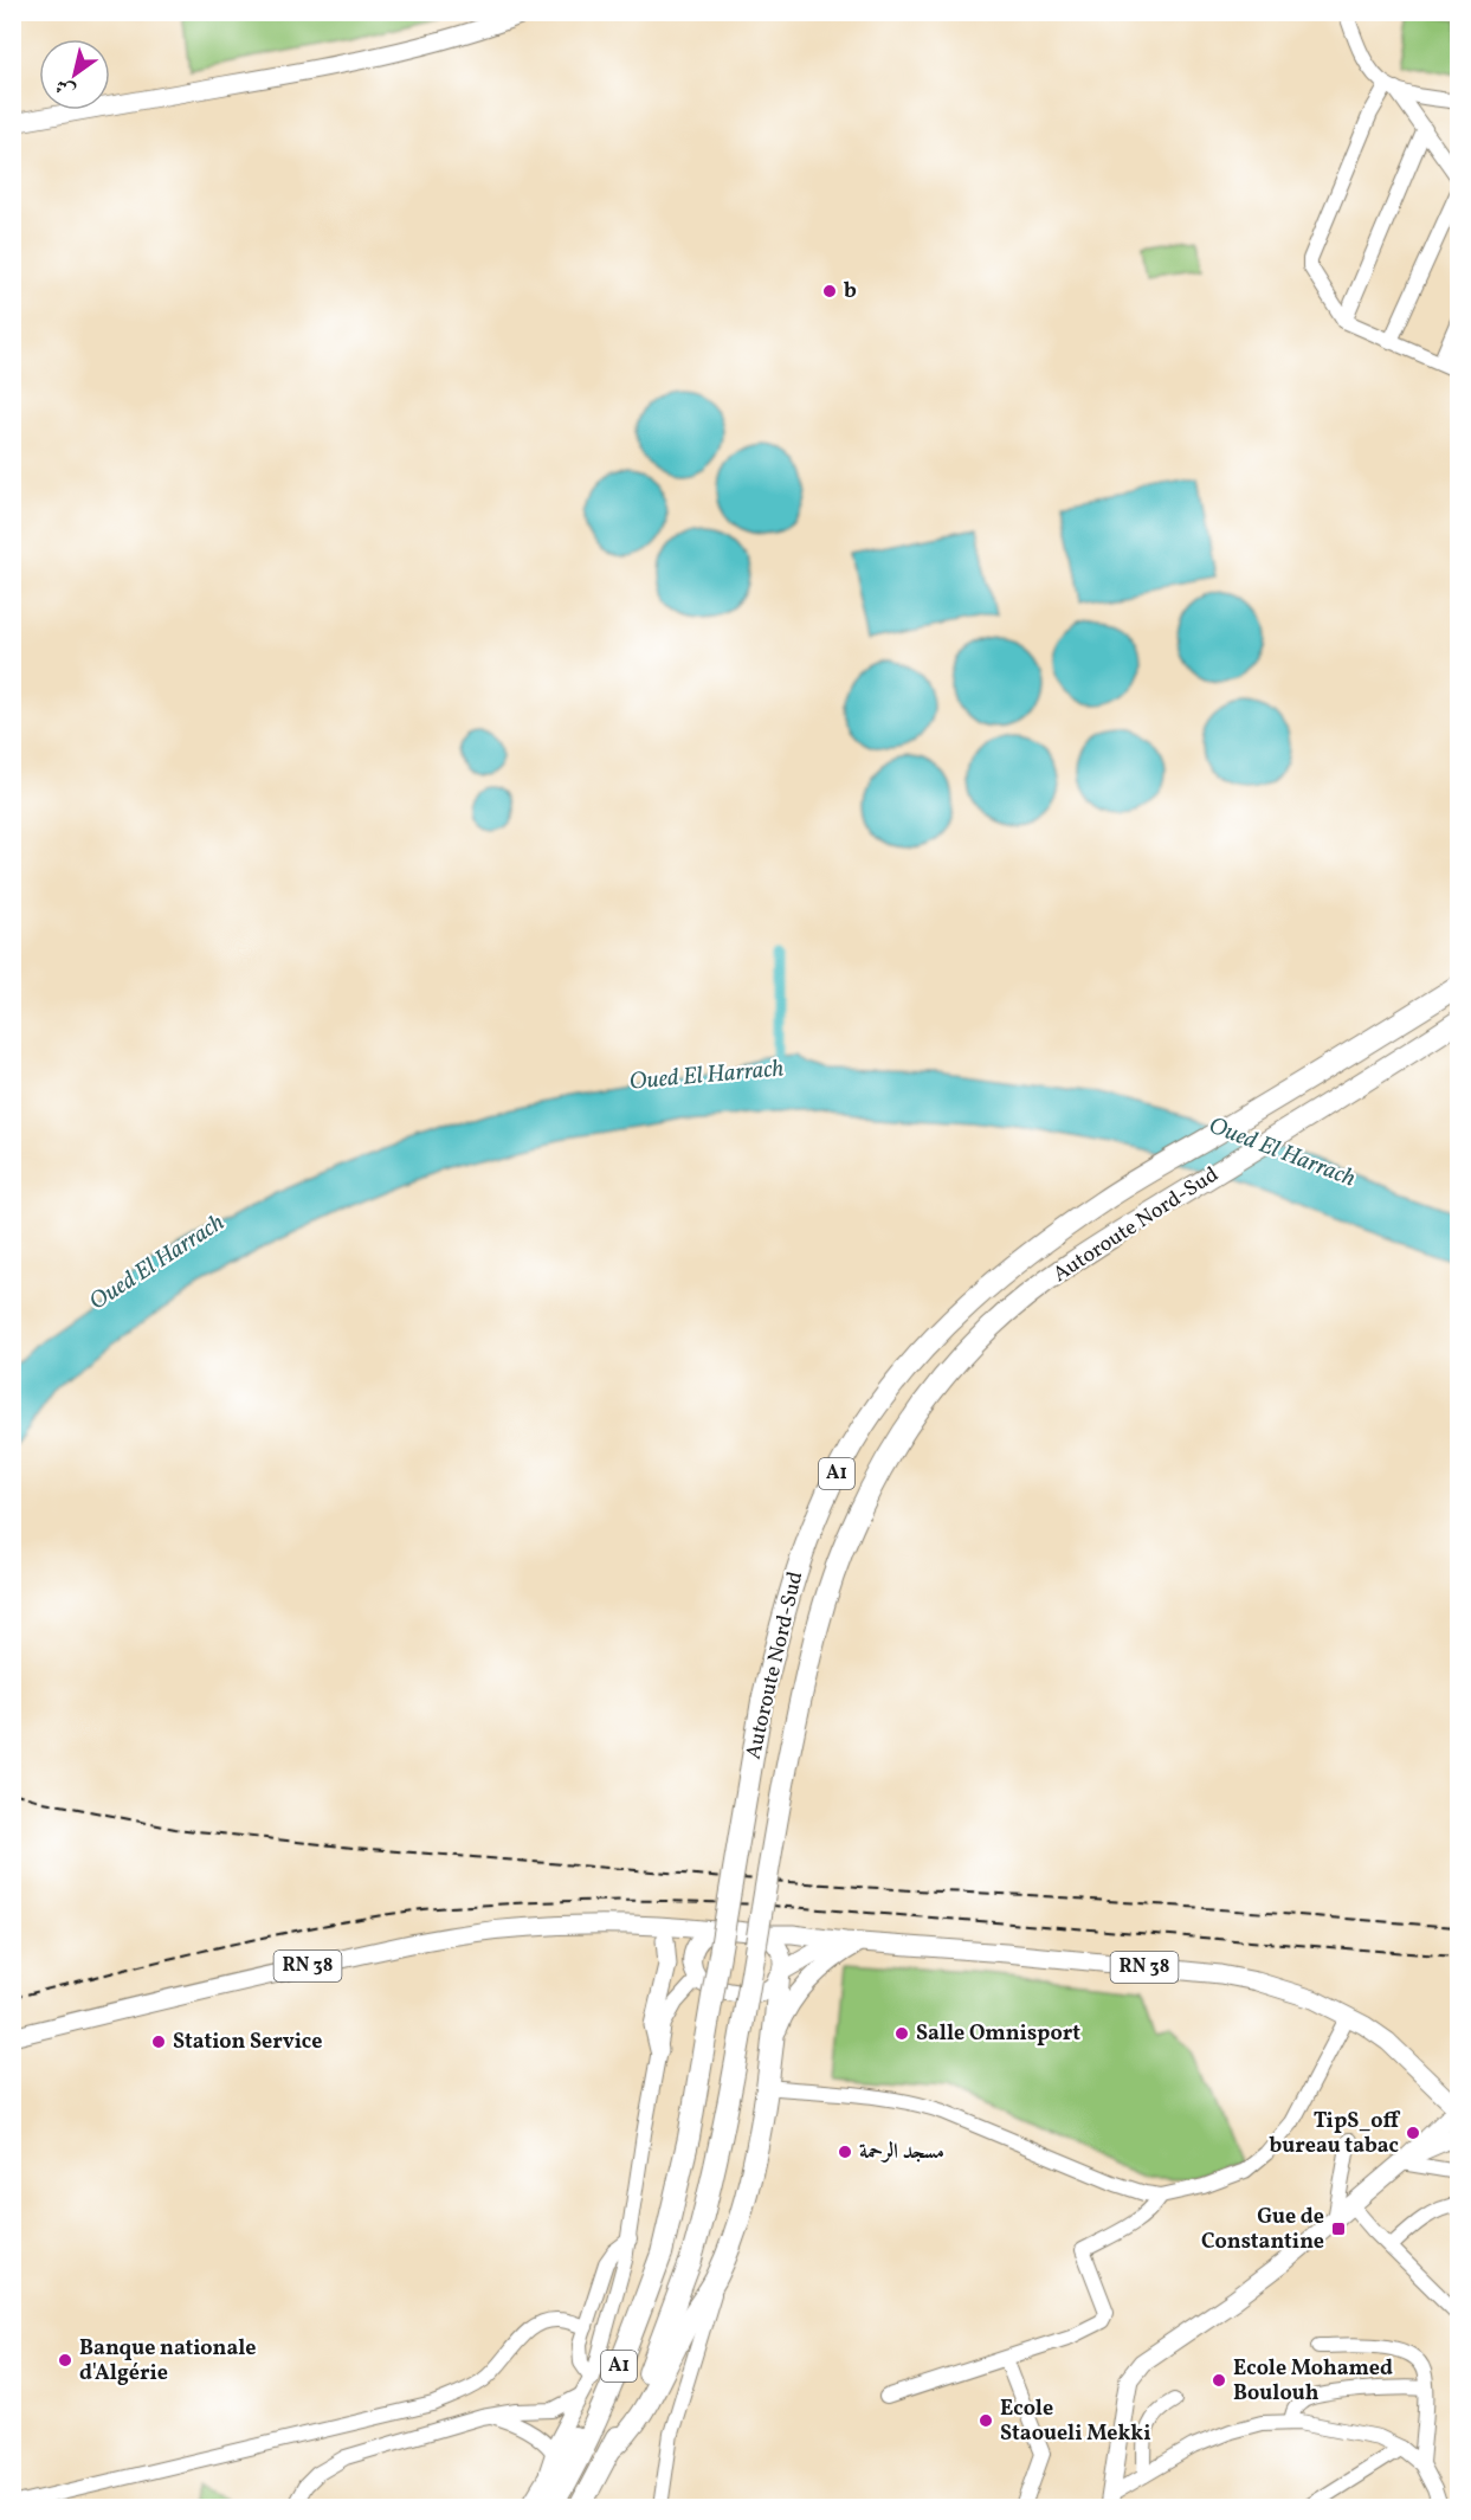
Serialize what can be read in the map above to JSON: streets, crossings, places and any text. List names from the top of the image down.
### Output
{
  "streets": {
    "highway": ["Autoroute Nord-Sud", "A1"],
    "main road": ["RN 38"]
  },
  "water": ["Oued El Harrach"],
  "places": {
    "other": [
      "b",
      "Salle Omnisport",
      "Station Service",
      "TipS_off bureau tabac",
      "مسجد الرحمة",
      "Banque nationale d'Algérie",
      "Ecole Mohamed Boulouh",
      "Ecole Staoueli Mekki"
    ],
    "transit": ["Gue de Constantine"]
  },
  "north": "bottom left"
}
